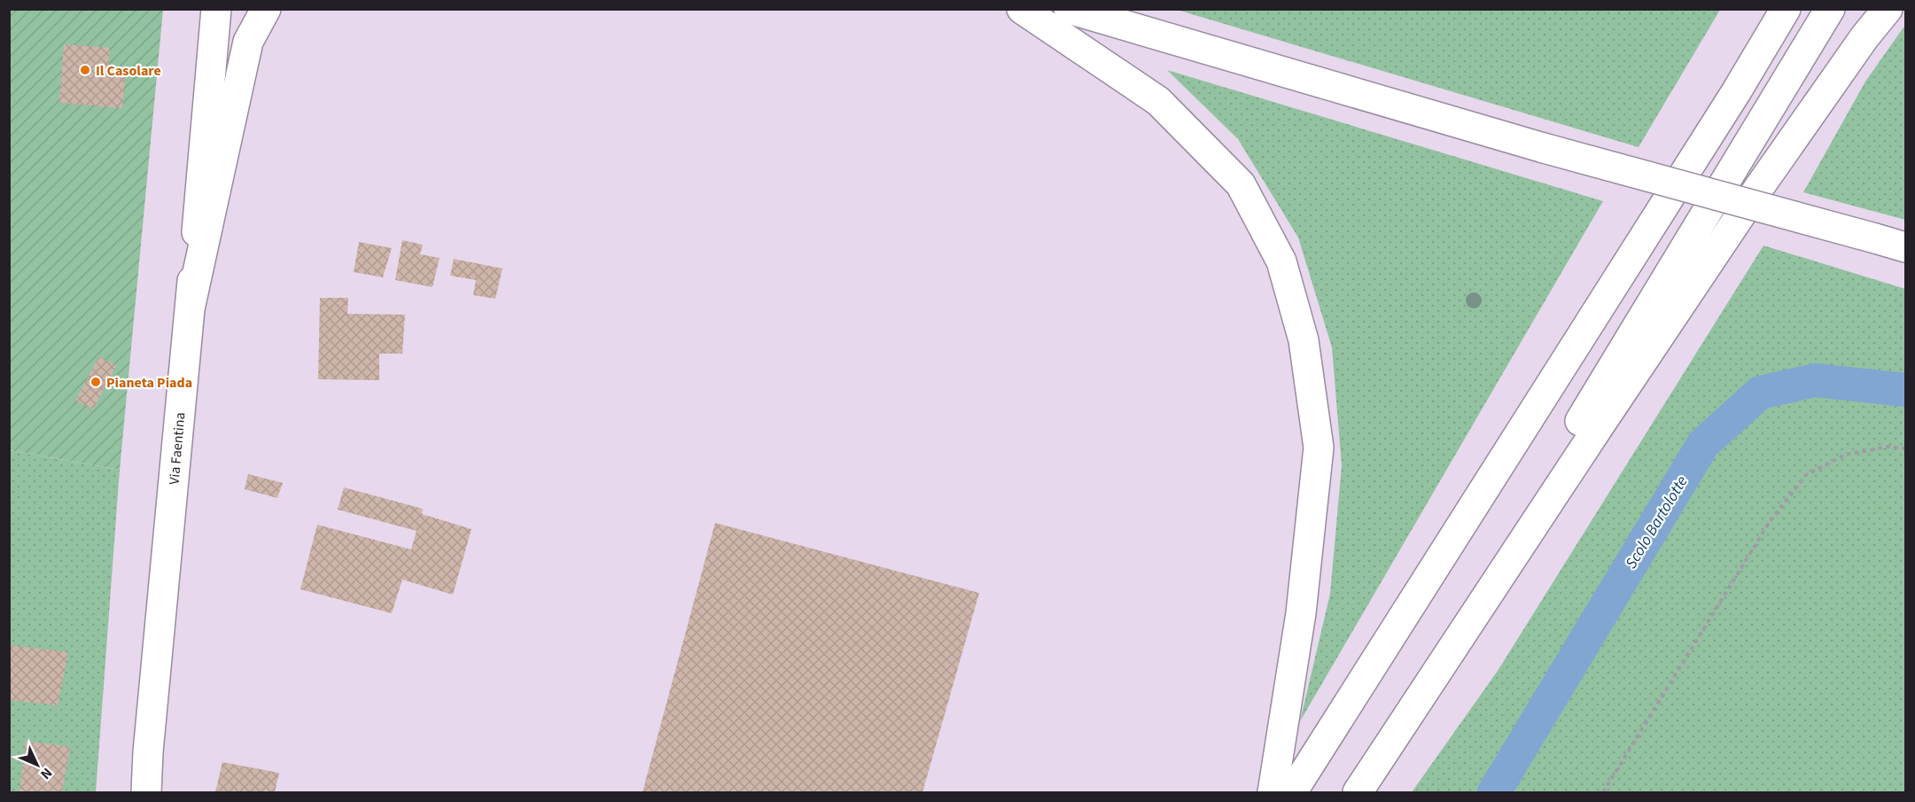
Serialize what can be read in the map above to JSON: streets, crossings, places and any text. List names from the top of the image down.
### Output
{
  "streets": {
    "main road": ["Via Faentina"]
  },
  "water": ["Scolo Bartolotte"],
  "places": ["Il Casolare", "Pianeta Piada"],
  "north": "bottom right"
}
